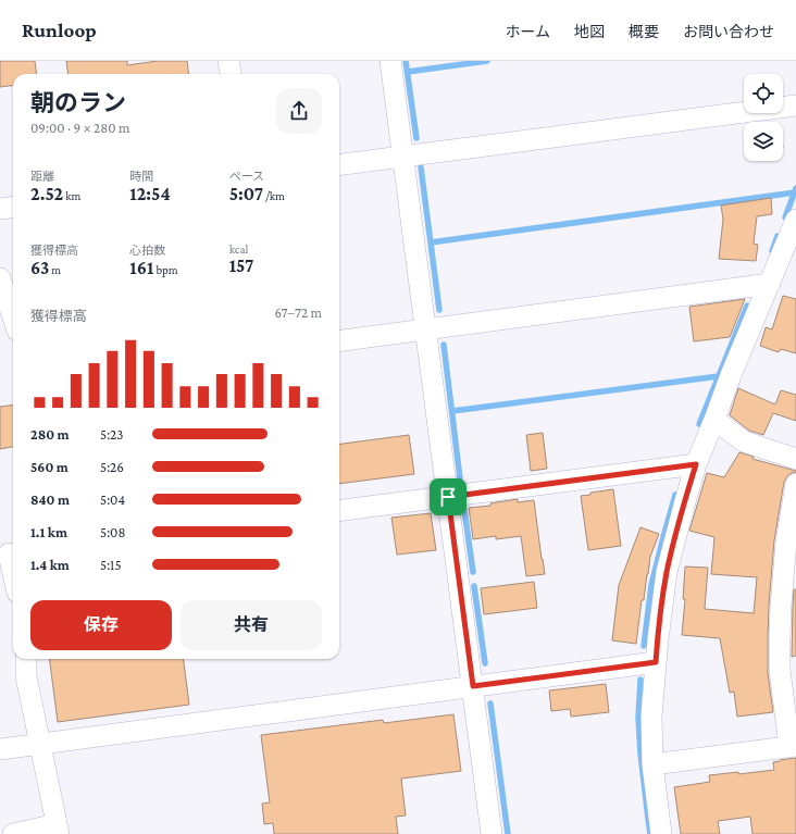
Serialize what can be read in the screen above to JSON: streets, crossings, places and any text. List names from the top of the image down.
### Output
{
  "page": {
    "header": "Runloop",
    "nav": [
      "ホーム",
      "地図",
      "概要",
      "お問い合わせ"
    ],
    "heading": ["朝のラン", "09:00 · 9 × 280 m"],
    "stats": [
      ["距離", "2.52 km"],
      ["時間", "12:54"],
      ["ペース", "5:07 /km"],
      ["獲得標高", "63 m"],
      ["心拍数", "161 bpm"],
      ["kcal", "157"]
    ],
    "chart": ["獲得標高", "67–72 m"],
    "list": [
      {
        "name": "280 m",
        "note": "5:23"
      },
      {
        "name": "560 m",
        "note": "5:26"
      },
      {
        "name": "840 m",
        "note": "5:04"
      },
      {
        "name": "1.1 km",
        "note": "5:08"
      },
      {
        "name": "1.4 km",
        "note": "5:15"
      }
    ],
    "buttons": ["保存", "共有"]
  }
}
